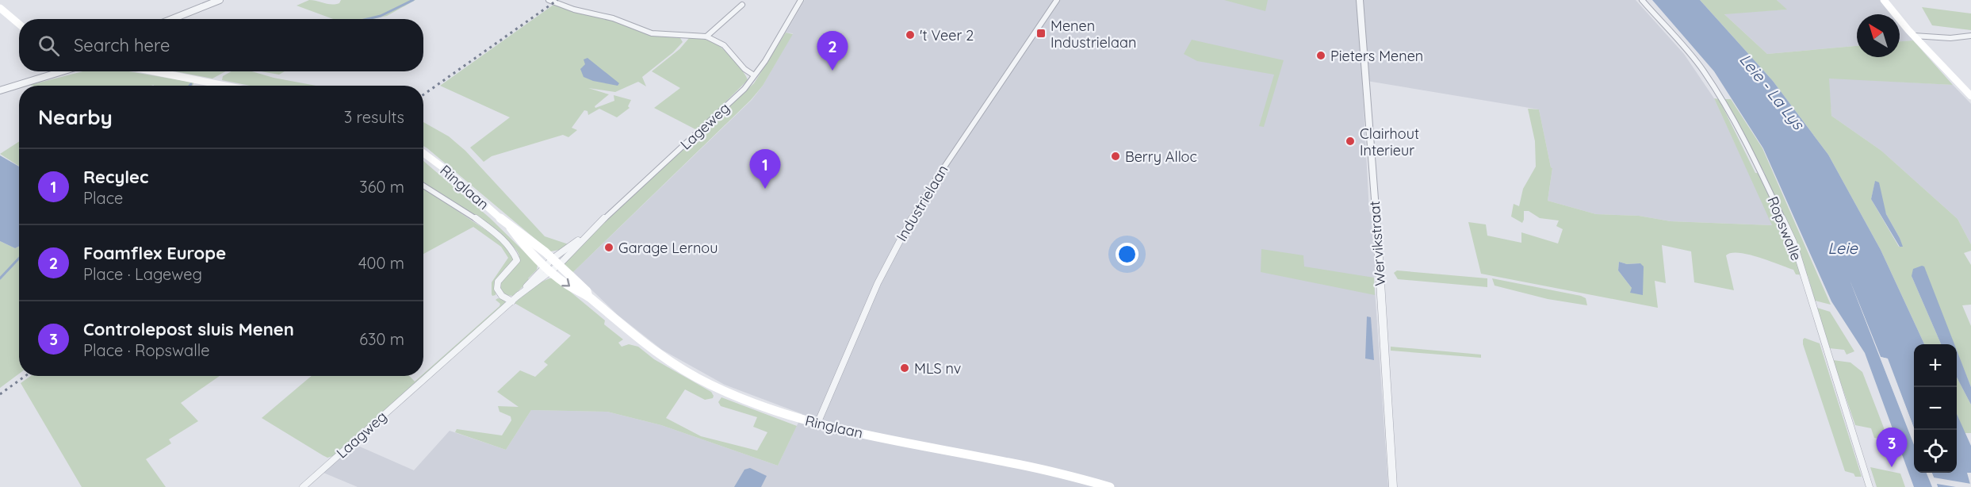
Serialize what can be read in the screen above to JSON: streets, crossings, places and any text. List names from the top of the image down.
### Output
{
  "streets": {
    "main road": ["Ringlaan"],
    "street": [
      "Lageweg",
      "Industrielaan",
      "Ropswalle",
      "Wervikstraat",
      "Laagweg"
    ]
  },
  "crossings": [
    ["Lageweg", "Ringlaan"],
    ["Lageweg", "Laagweg"],
    ["Ringlaan", "Industrielaan"]
  ],
  "water": ["Leie - La Lys", "Leie"],
  "places": {
    "transit": ["Menen Industrielaan"],
    "other": [
      "'t Veer 2",
      "Pieters Menen",
      "Clairhout Interieur",
      "Berry Alloc",
      "Garage Lernou",
      "MLS nv"
    ]
  },
  "north": "top left",
  "page": {
    "search": "Search here",
    "pins": ["2", "1", "3"],
    "heading": ["Nearby", "3 results"],
    "list": [
      {
        "mark": "1",
        "name": "Recylec",
        "note": "Place",
        "value": "360 m"
      },
      {
        "mark": "2",
        "name": "Foamflex Europe",
        "note": "Place · Lageweg",
        "value": "400 m"
      },
      {
        "mark": "3",
        "name": "Controlepost sluis Menen",
        "note": "Place · Ropswalle",
        "value": "630 m"
      }
    ],
    "map_buttons": ["+", "−"]
  }
}
